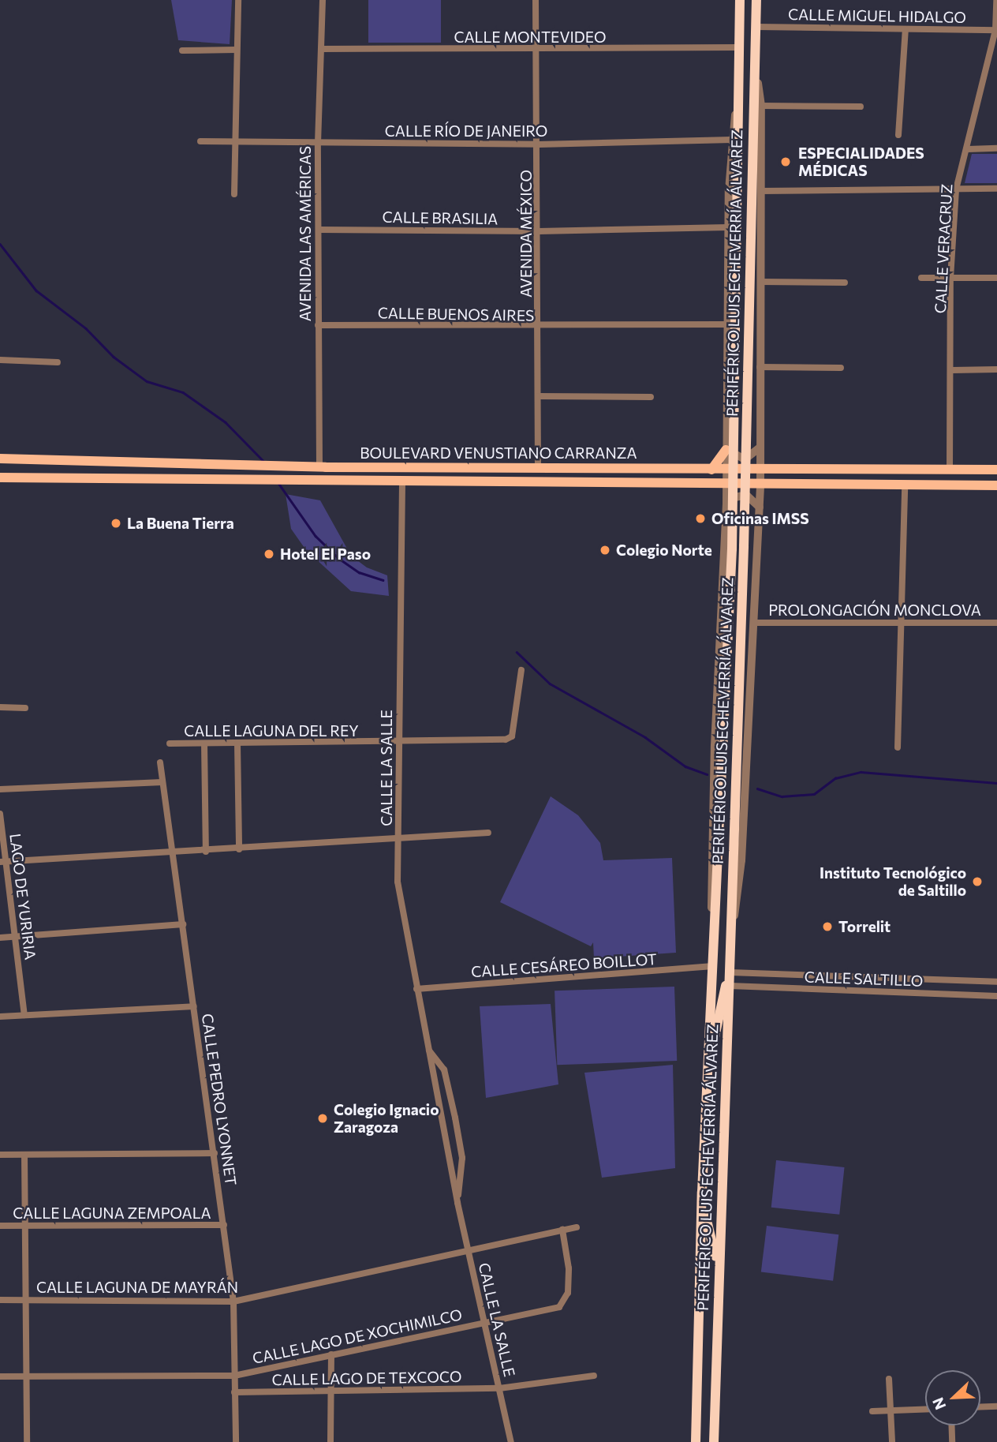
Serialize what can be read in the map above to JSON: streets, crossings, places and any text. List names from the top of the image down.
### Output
{
  "streets": {
    "highway": ["PERIFÉRICO LUIS ECHEVERRÍA ÁLVAREZ"],
    "main road": ["BOULEVARD VENUSTIANO CARRANZA"],
    "street": [
      "CALLE MIGUEL HIDALGO",
      "CALLE MONTEVIDEO",
      "CALLE RÍO DE JANEIRO",
      "CALLE BRASILIA",
      "AVENIDA LAS AMÉRICAS",
      "AVENIDA MÉXICO",
      "CALLE VERACRUZ",
      "CALLE BUENOS AIRES",
      "PROLONGACIÓN MONCLOVA",
      "CALLE LAGUNA DEL REY",
      "CALLE LA SALLE",
      "LAGO DE YURIRIA",
      "CALLE CESÁREO BOILLOT",
      "CALLE SALTILLO",
      "CALLE PEDRO LYONNET",
      "CALLE LAGUNA ZEMPOALA",
      "CALLE LAGUNA DE MAYRÁN",
      "CALLE LAGO DE XOCHIMILCO",
      "CALLE LAGO DE TEXCOCO"
    ]
  },
  "crossings": [
    ["CALLE MIGUEL HIDALGO", "CALLE VERACRUZ"],
    ["CALLE MIGUEL HIDALGO", "PERIFÉRICO LUIS ECHEVERRÍA ÁLVAREZ"],
    ["CALLE MONTEVIDEO", "AVENIDA LAS AMÉRICAS"],
    ["CALLE MONTEVIDEO", "AVENIDA MÉXICO"],
    ["CALLE MONTEVIDEO", "PERIFÉRICO LUIS ECHEVERRÍA ÁLVAREZ"],
    ["CALLE RÍO DE JANEIRO", "AVENIDA LAS AMÉRICAS"],
    ["CALLE RÍO DE JANEIRO", "AVENIDA MÉXICO"],
    ["CALLE RÍO DE JANEIRO", "PERIFÉRICO LUIS ECHEVERRÍA ÁLVAREZ"],
    ["CALLE BRASILIA", "AVENIDA LAS AMÉRICAS"],
    ["CALLE BRASILIA", "AVENIDA MÉXICO"],
    ["CALLE BRASILIA", "PERIFÉRICO LUIS ECHEVERRÍA ÁLVAREZ"],
    ["AVENIDA LAS AMÉRICAS", "CALLE BUENOS AIRES"],
    ["AVENIDA LAS AMÉRICAS", "BOULEVARD VENUSTIANO CARRANZA"],
    ["AVENIDA MÉXICO", "CALLE BUENOS AIRES"],
    ["AVENIDA MÉXICO", "BOULEVARD VENUSTIANO CARRANZA"],
    ["CALLE VERACRUZ", "BOULEVARD VENUSTIANO CARRANZA"],
    ["PERIFÉRICO LUIS ECHEVERRÍA ÁLVAREZ", "CALLE BUENOS AIRES"],
    ["PERIFÉRICO LUIS ECHEVERRÍA ÁLVAREZ", "BOULEVARD VENUSTIANO CARRANZA"],
    ["PERIFÉRICO LUIS ECHEVERRÍA ÁLVAREZ", "CALLE CESÁREO BOILLOT"],
    ["PERIFÉRICO LUIS ECHEVERRÍA ÁLVAREZ", "CALLE SALTILLO"],
    ["BOULEVARD VENUSTIANO CARRANZA", "CALLE LA SALLE"],
    ["CALLE LAGUNA DEL REY", "CALLE LA SALLE"],
    ["CALLE LA SALLE", "CALLE CESÁREO BOILLOT"],
    ["CALLE LA SALLE", "CALLE LAGUNA DE MAYRÁN"],
    ["CALLE LA SALLE", "CALLE LAGO DE XOCHIMILCO"],
    ["CALLE LA SALLE", "CALLE LAGO DE TEXCOCO"],
    ["CALLE PEDRO LYONNET", "CALLE LAGUNA ZEMPOALA"],
    ["CALLE PEDRO LYONNET", "CALLE LAGUNA DE MAYRÁN"],
    ["CALLE PEDRO LYONNET", "CALLE LAGO DE XOCHIMILCO"],
    ["CALLE PEDRO LYONNET", "CALLE LAGO DE TEXCOCO"],
    ["CALLE LAGUNA DE MAYRÁN", "CALLE LAGO DE XOCHIMILCO"]
  ],
  "places": [
    "ESPECIALIDADES MÉDICAS",
    "Oficinas IMSS",
    "La Buena Tierra",
    "Colegio Norte",
    "Hotel El Paso",
    "Instituto Tecnológico de Saltillo",
    "Torrelit",
    "Colegio Ignacio Zaragoza"
  ],
  "north": "bottom left"
}
